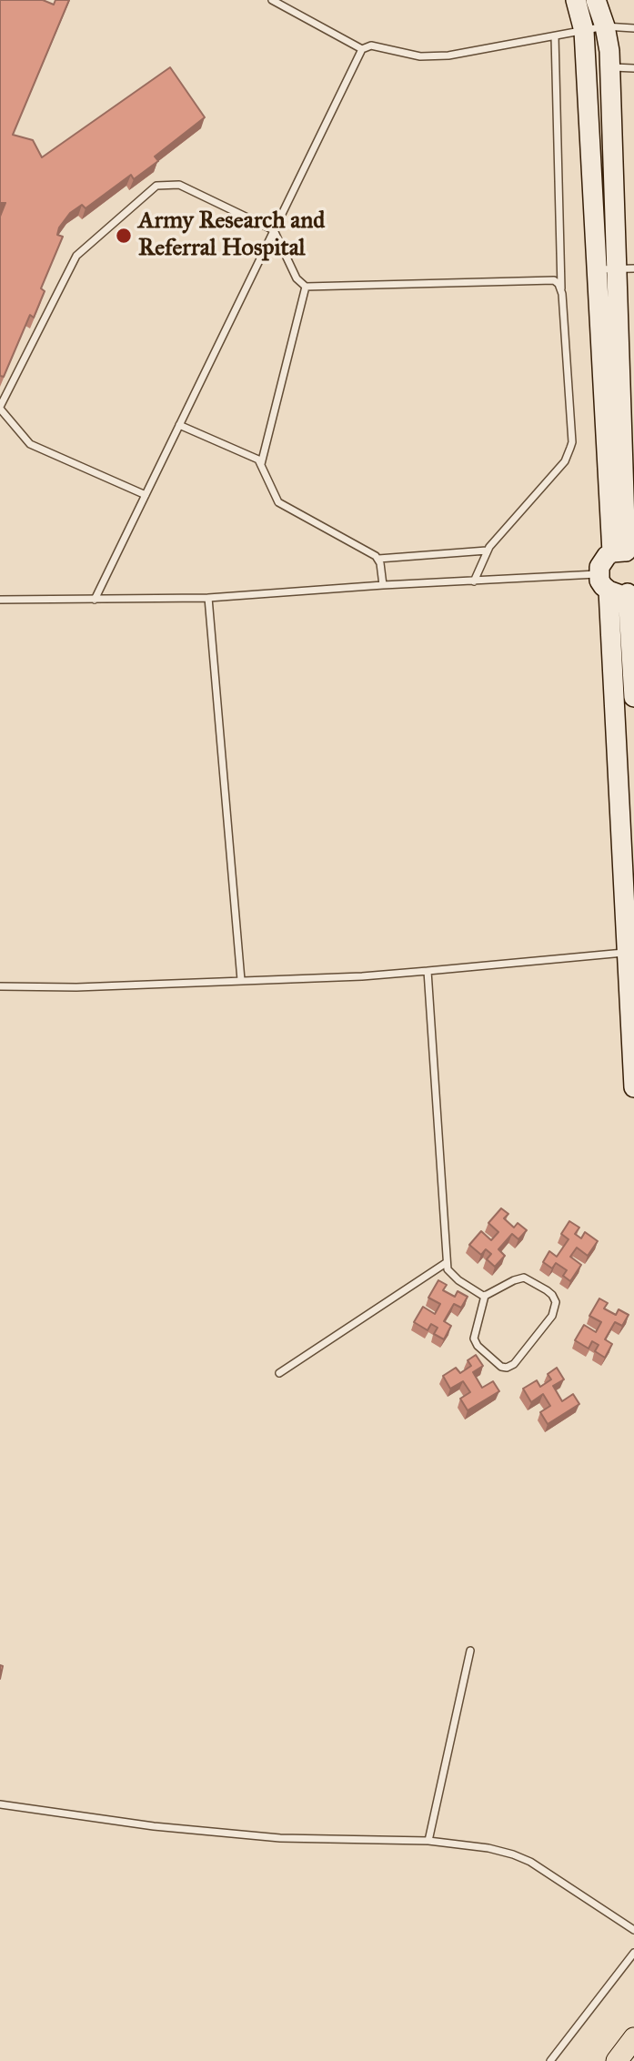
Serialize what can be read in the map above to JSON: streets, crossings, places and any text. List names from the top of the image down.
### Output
{
  "places": ["Army Research and Referral Hospital"]
}
